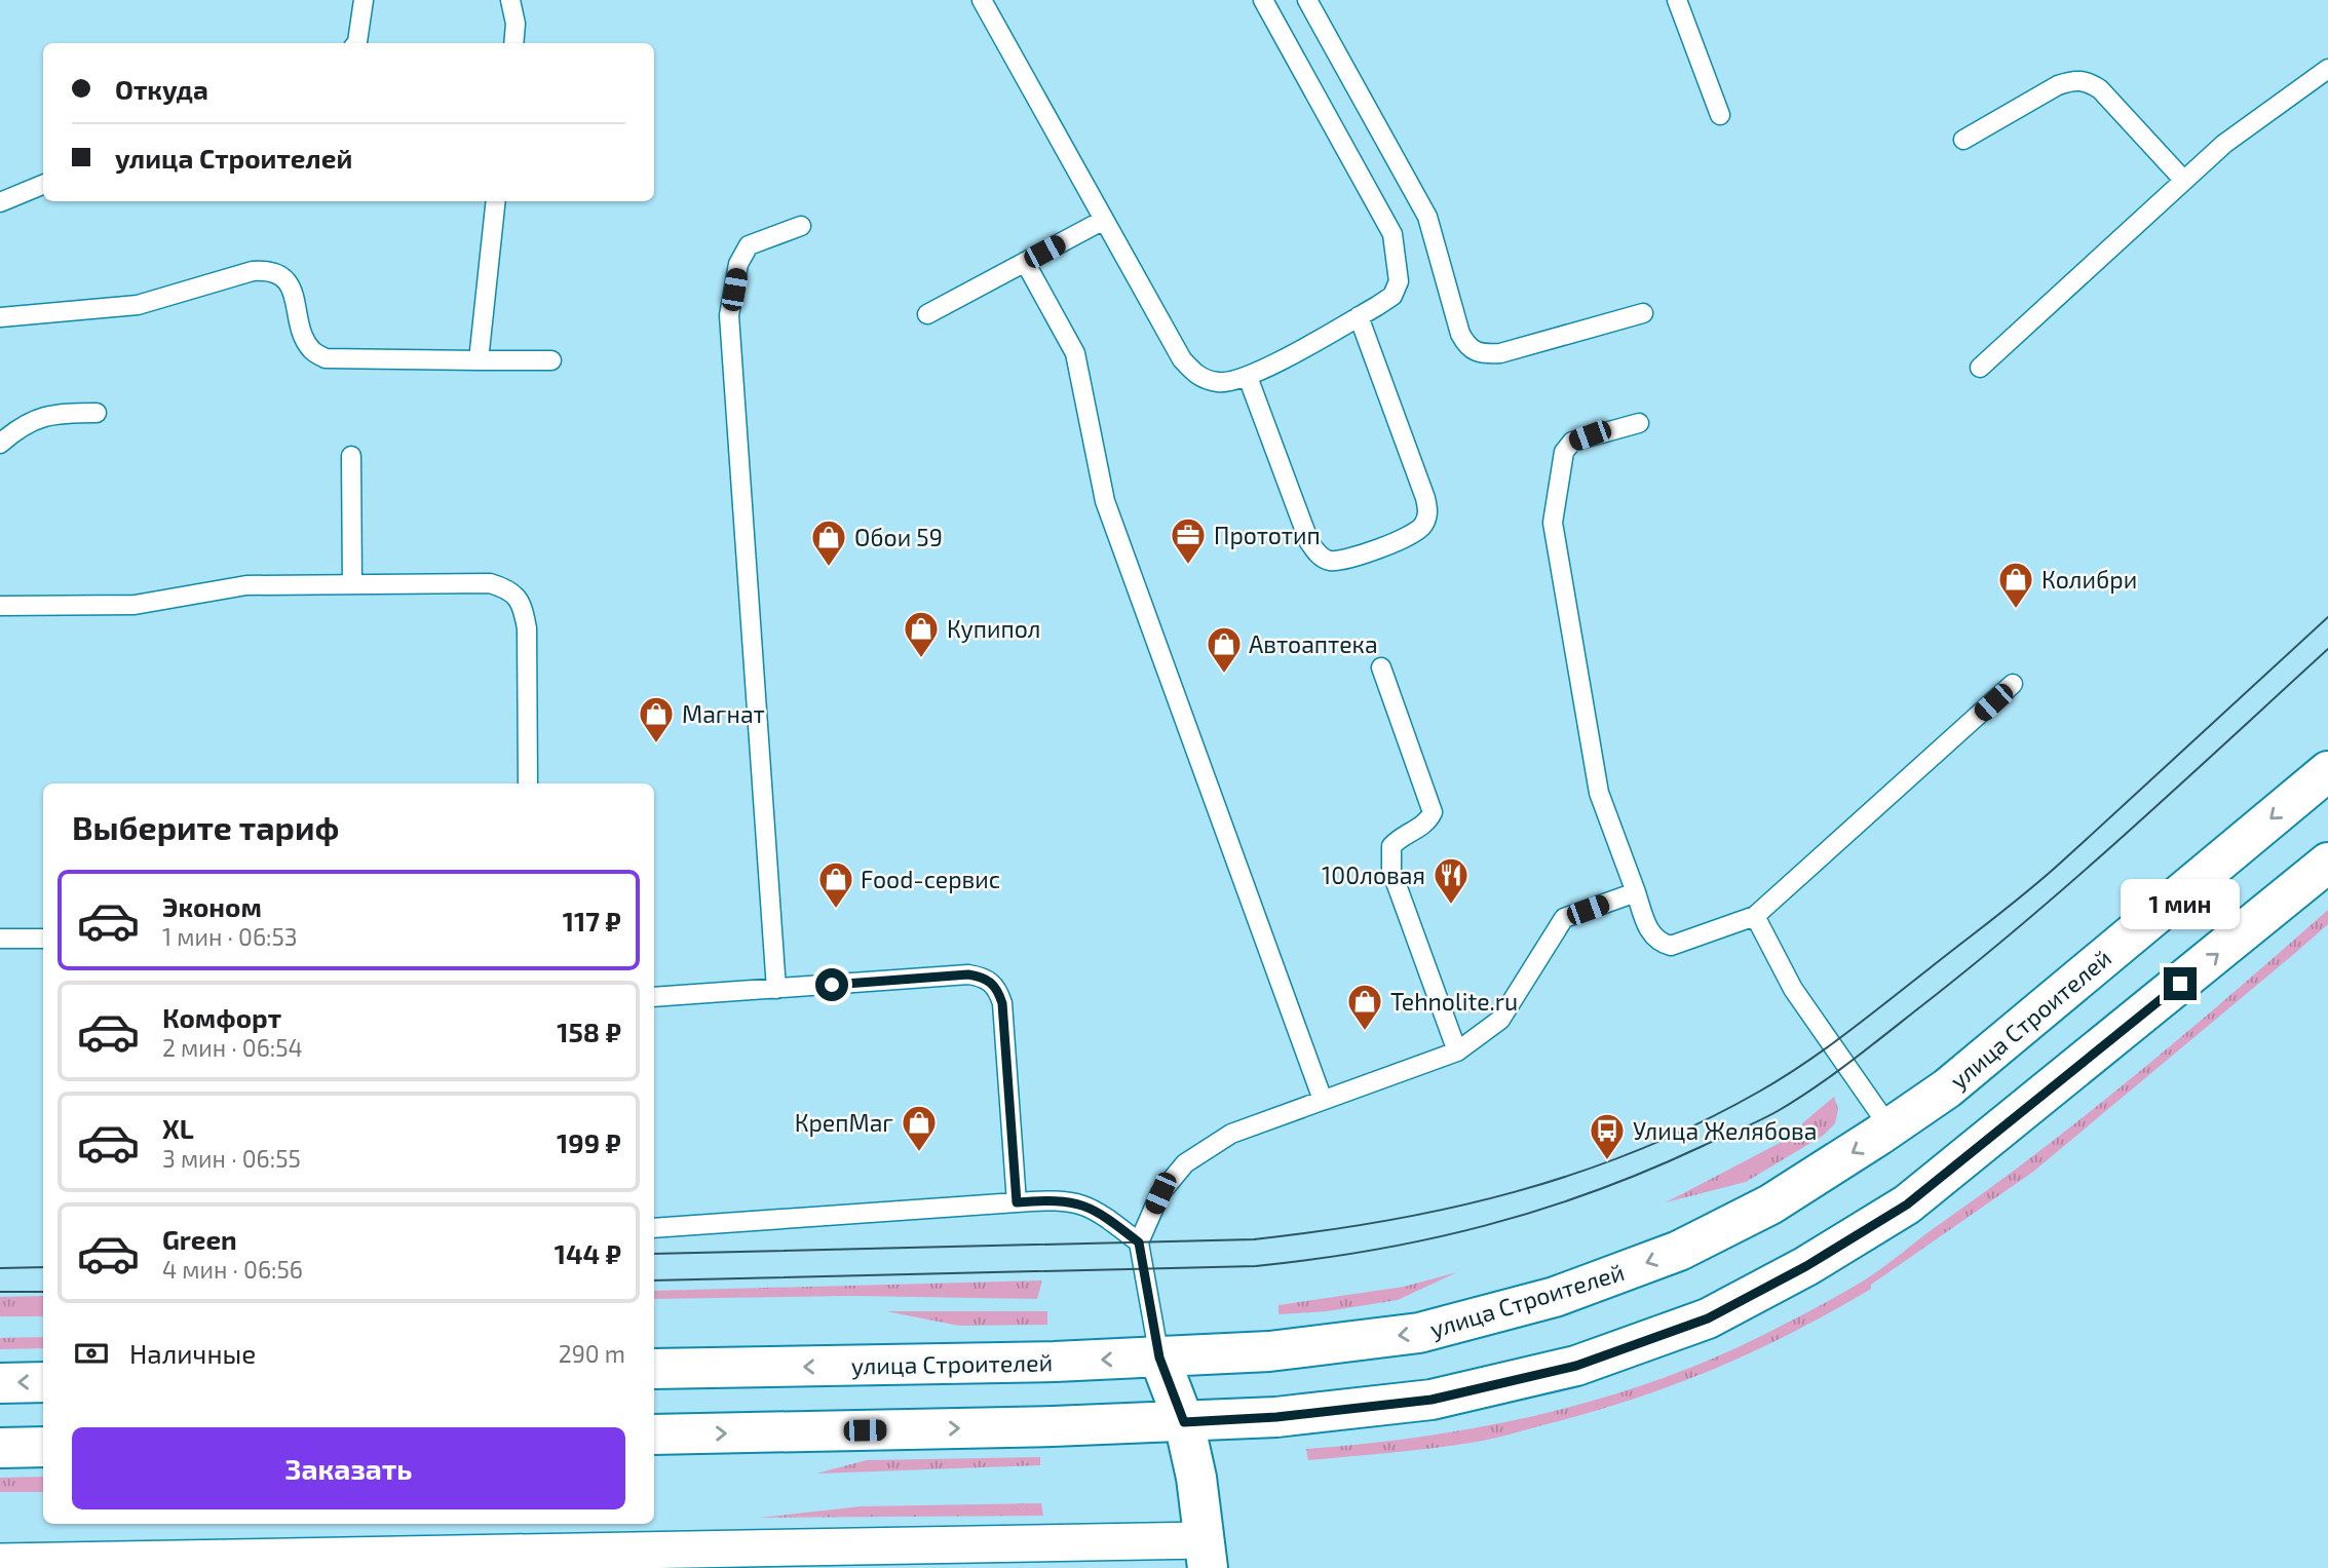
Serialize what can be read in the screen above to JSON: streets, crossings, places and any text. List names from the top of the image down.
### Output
{
  "streets": {
    "main road": ["улица Строителей"]
  },
  "places": {
    "office": ["Прототип"],
    "shop": [
      "Обои 59",
      "Колибри",
      "Купипол",
      "Автоаптека",
      "Магнат",
      "Food-сервис",
      "Tehnolite.ru",
      "КрепМаг"
    ],
    "restaurant": ["100ловая"],
    "bus stop": ["Улица Желябова"]
  },
  "page": {
    "banner": ["Откуда", "улица Строителей"],
    "heading": "Выберите тариф",
    "list": [
      {
        "name": "Эконом",
        "note": "1 мин · 06:53",
        "value": "117 ₽"
      },
      {
        "name": "Комфорт",
        "note": "2 мин · 06:54",
        "value": "158 ₽"
      },
      {
        "name": "XL",
        "note": "3 мин · 06:55",
        "value": "199 ₽"
      },
      {
        "name": "Green",
        "note": "4 мин · 06:56",
        "value": "144 ₽"
      }
    ],
    "bubble": "1 мин",
    "pay": ["Наличные", "290 m"],
    "buttons": "Заказать"
  }
}
